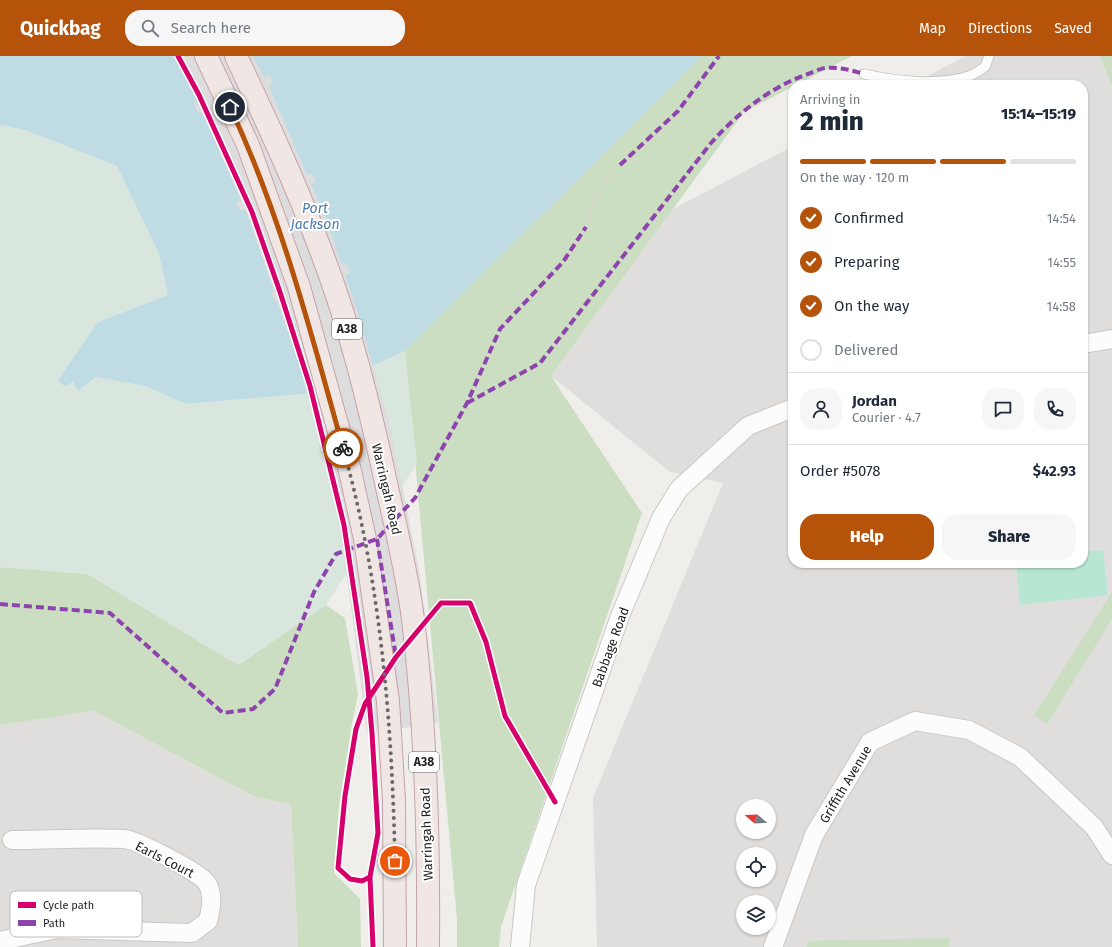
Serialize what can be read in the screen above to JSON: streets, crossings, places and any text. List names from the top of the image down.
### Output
{
  "streets": {
    "highway": ["A38", "Warringah Road"],
    "street": ["Babbage Road", "Griffith Avenue", "Earls Court"]
  },
  "water": ["Port Jackson"],
  "legend": ["Cycle path", "Path"],
  "north": "left",
  "page": {
    "header": "Quickbag",
    "search": "Search here",
    "nav": ["Map", "Directions", "Saved"],
    "heading": ["2 min", "Arriving in", "15:14–15:19"],
    "panel": [
      "Jordan",
      "Courier · 4.7",
      "Order #5078",
      "$42.93"
    ],
    "bar": "On the way · 120 m",
    "list": [
      ["Confirmed", "14:54"],
      ["Preparing", "14:55"],
      ["On the way", "14:58"],
      "Delivered"
    ],
    "buttons": ["Help", "Share"]
  }
}
